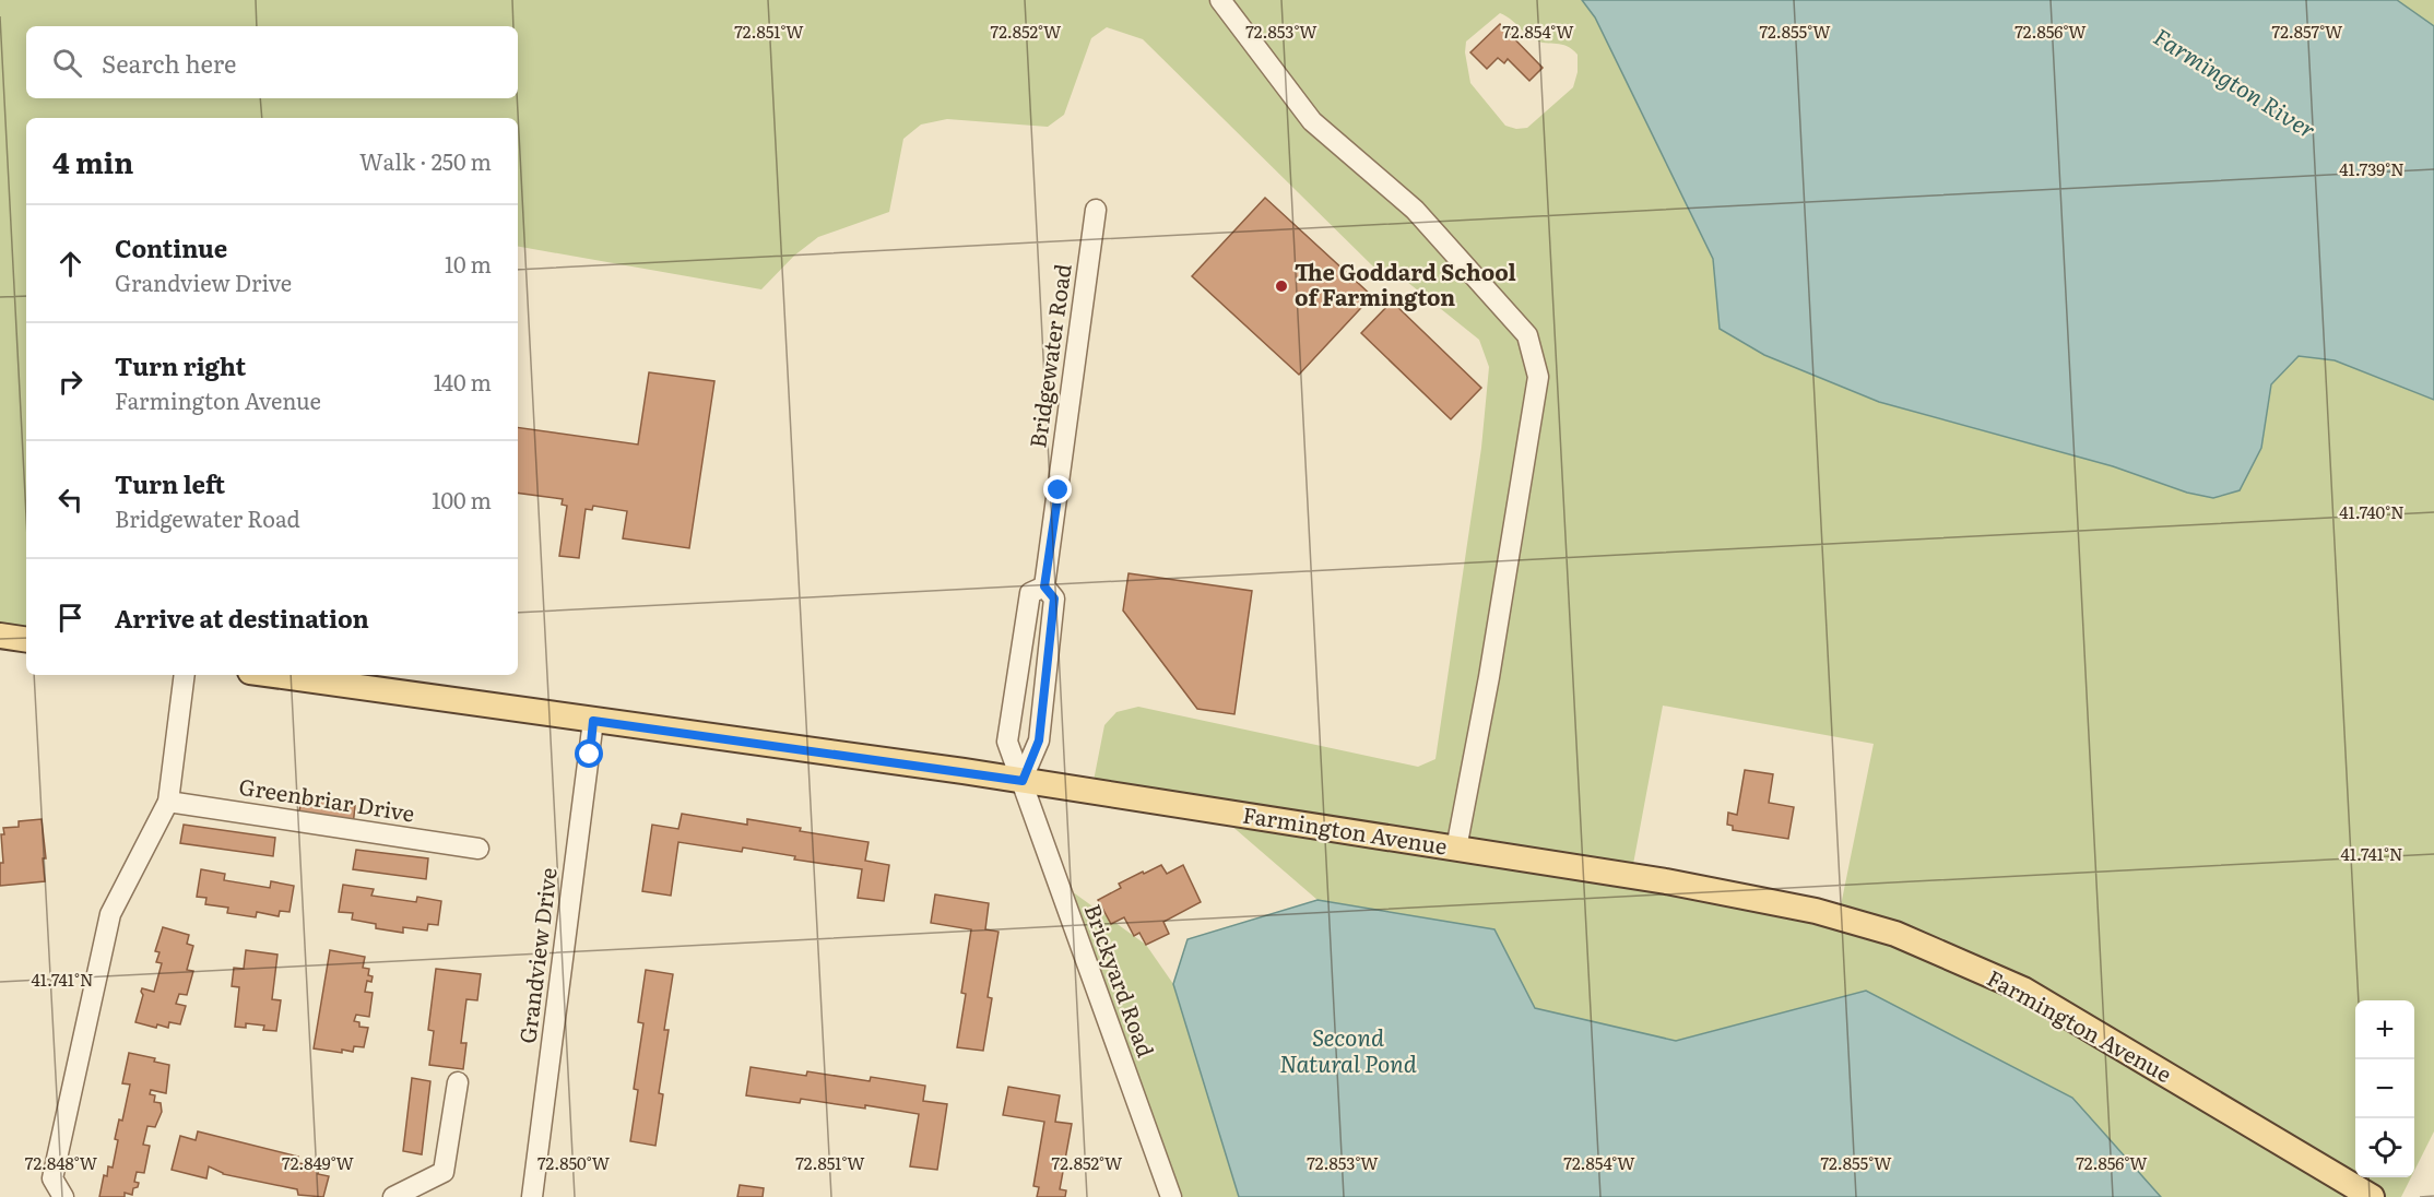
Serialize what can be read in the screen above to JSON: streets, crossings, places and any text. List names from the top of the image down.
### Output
{
  "streets": {
    "main road": ["Farmington Avenue"],
    "street": [
      "Bridgewater Road",
      "Greenbriar Drive",
      "Grandview Drive",
      "Brickyard Road"
    ]
  },
  "crossings": [
    ["Bridgewater Road", "Farmington Avenue"],
    ["Bridgewater Road", "Brickyard Road"],
    ["Farmington Avenue", "Grandview Drive"],
    ["Farmington Avenue", "Brickyard Road"]
  ],
  "water": ["Farmington River", "Second Natural Pond"],
  "places": ["The Goddard School of Farmington"],
  "page": {
    "search": "Search here",
    "heading": ["4 min", "Walk · 250 m"],
    "list": [
      ["Continue", "Grandview Drive", "10 m"],
      ["Turn right", "Farmington Avenue", "140 m"],
      ["Turn left", "Bridgewater Road", "100 m"],
      "Arrive at destination"
    ],
    "map_buttons": ["+", "−"]
  },
  "coordinates": [
    "72.851°W",
    "72.852°W",
    "72.853°W",
    "72.854°W",
    "72.855°W",
    "72.856°W",
    "72.857°W",
    "41.739°N",
    "41.740°N",
    "41.741°N",
    "72.848°W",
    "72.849°W",
    "72.850°W"
  ]
}
